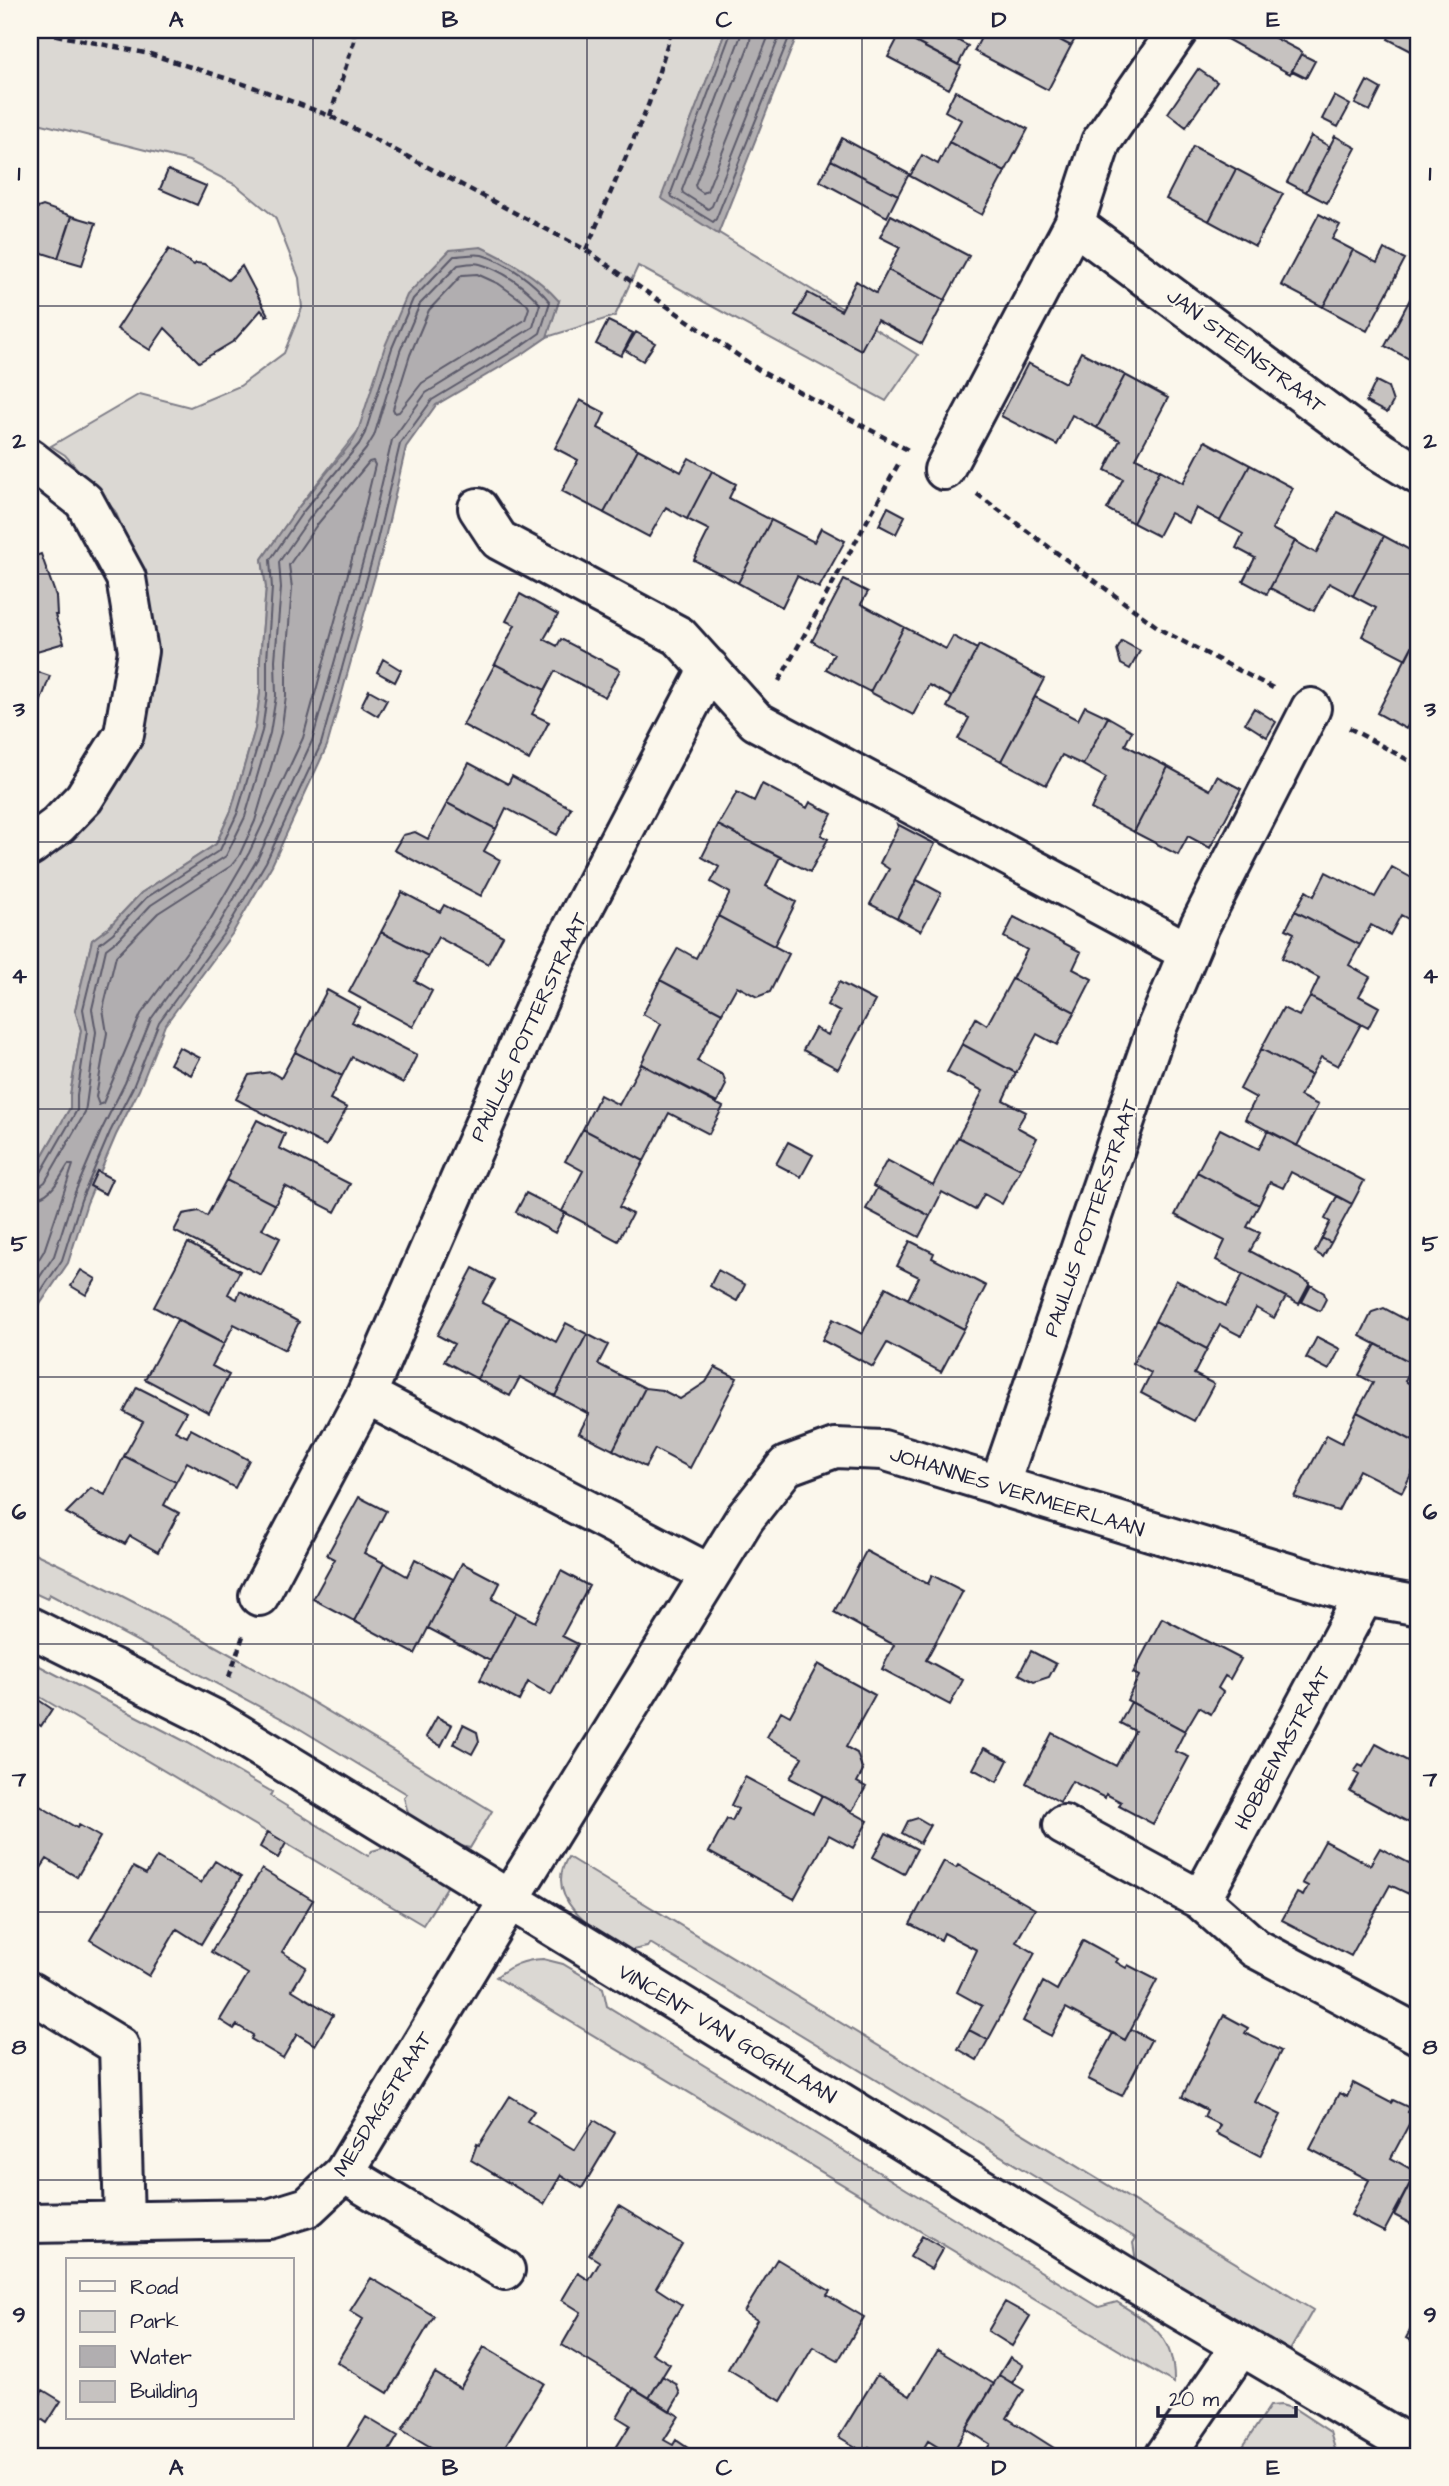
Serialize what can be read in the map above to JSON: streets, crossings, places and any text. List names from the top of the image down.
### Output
{
  "streets": {
    "street": [
      "JAN STEENSTRAAT",
      "PAULUS POTTERSTRAAT",
      "JOHANNES VERMEERLAAN",
      "HOBBEMASTRAAT",
      "VINCENT VAN GOGHLAAN",
      "MESDAGSTRAAT"
    ]
  },
  "crossings": [
    ["PAULUS POTTERSTRAAT", "JOHANNES VERMEERLAAN"],
    ["JOHANNES VERMEERLAAN", "HOBBEMASTRAAT"],
    ["JOHANNES VERMEERLAAN", "VINCENT VAN GOGHLAAN"],
    ["JOHANNES VERMEERLAAN", "MESDAGSTRAAT"],
    ["VINCENT VAN GOGHLAAN", "MESDAGSTRAAT"]
  ],
  "legend": [
    "Road",
    "Park",
    "Water",
    "Building"
  ],
  "scale_bar": "20 m",
  "grid": {
    "columns": [
      "A",
      "B",
      "C",
      "D",
      "E"
    ],
    "rows": [
      "1",
      "2",
      "3",
      "4",
      "5",
      "6",
      "7",
      "8",
      "9"
    ]
  }
}
